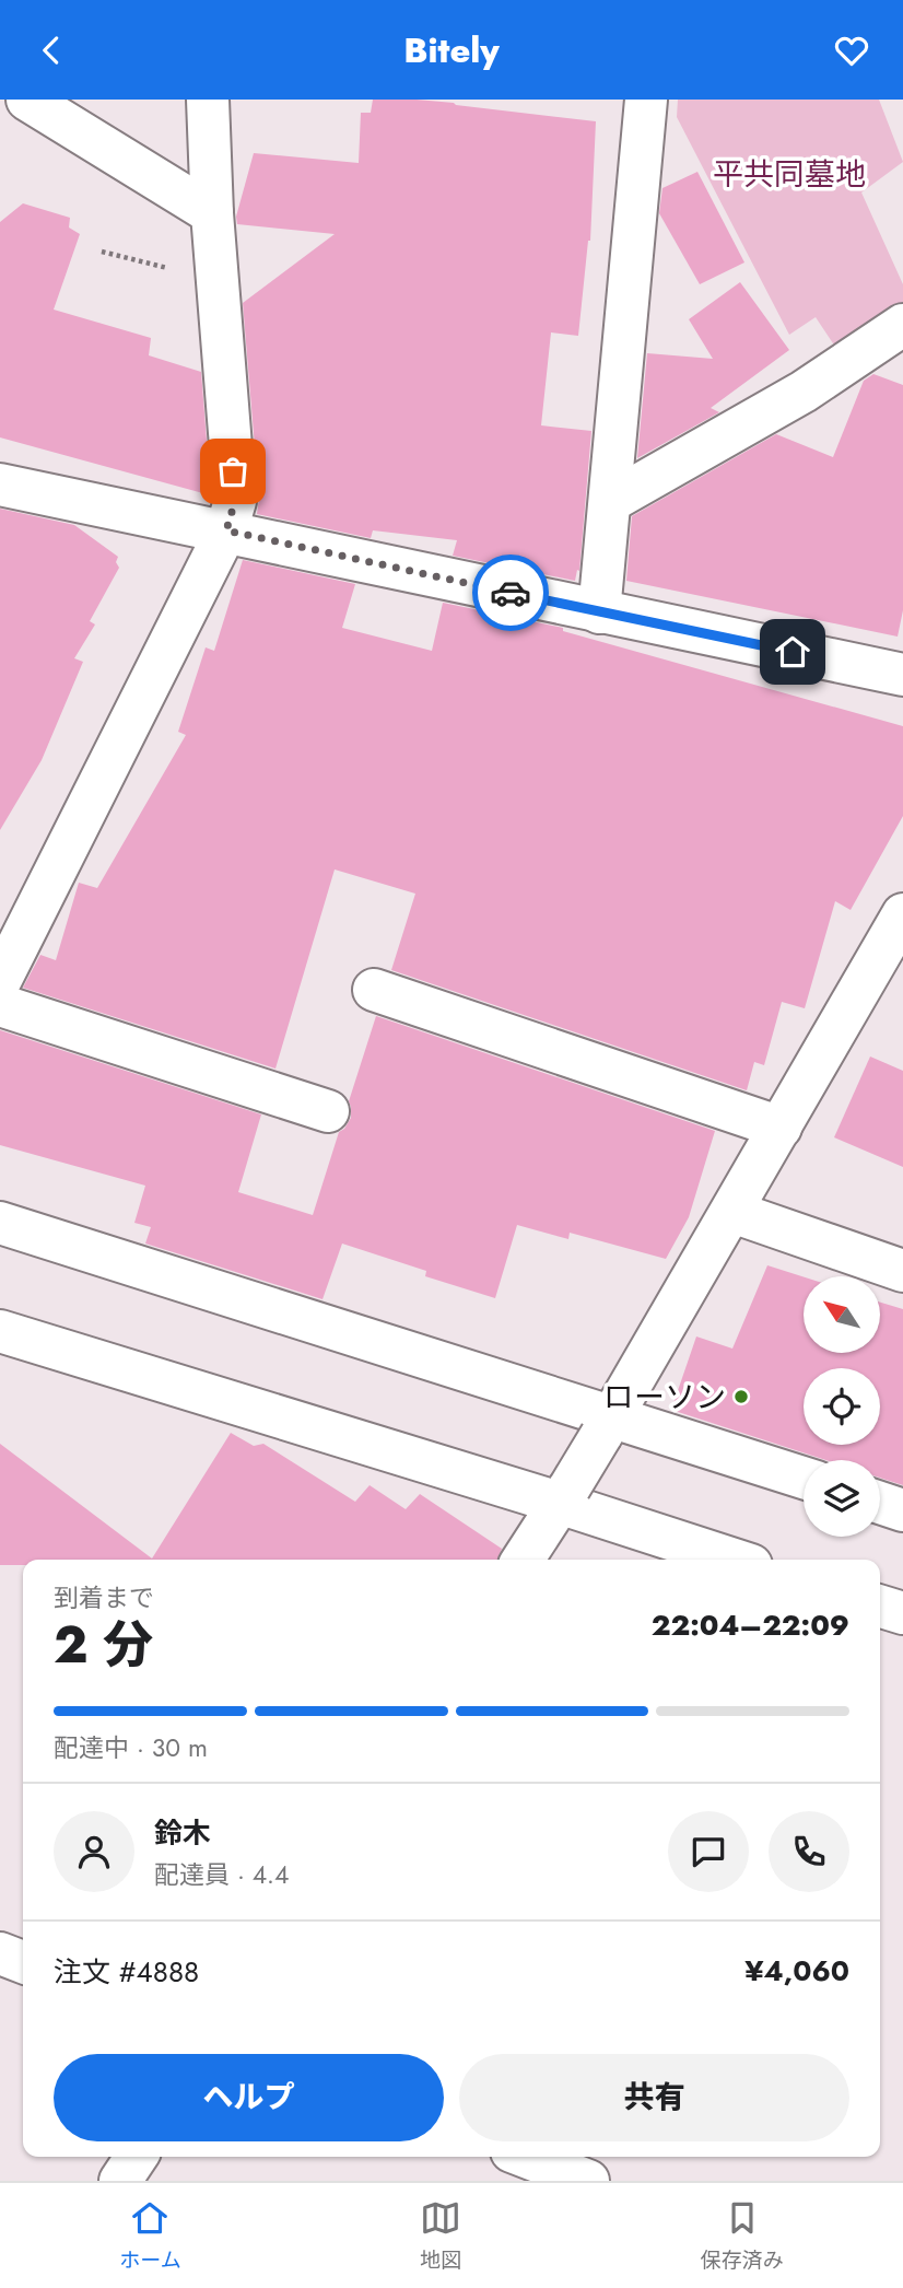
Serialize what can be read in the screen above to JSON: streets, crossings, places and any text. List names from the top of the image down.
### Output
{
  "parks": ["平共同墓地"],
  "places": ["ローソン"],
  "north": "top left",
  "page": {
    "header": "Bitely",
    "heading": ["2 分", "到着まで", "22:04–22:09"],
    "panel": [
      "鈴木",
      "配達員 · 4.4",
      "注文 #4888",
      "¥4,060"
    ],
    "bar": "配達中 · 30 m",
    "buttons": ["ヘルプ", "共有"],
    "tabs": ["ホーム", "地図", "保存済み"]
  }
}
